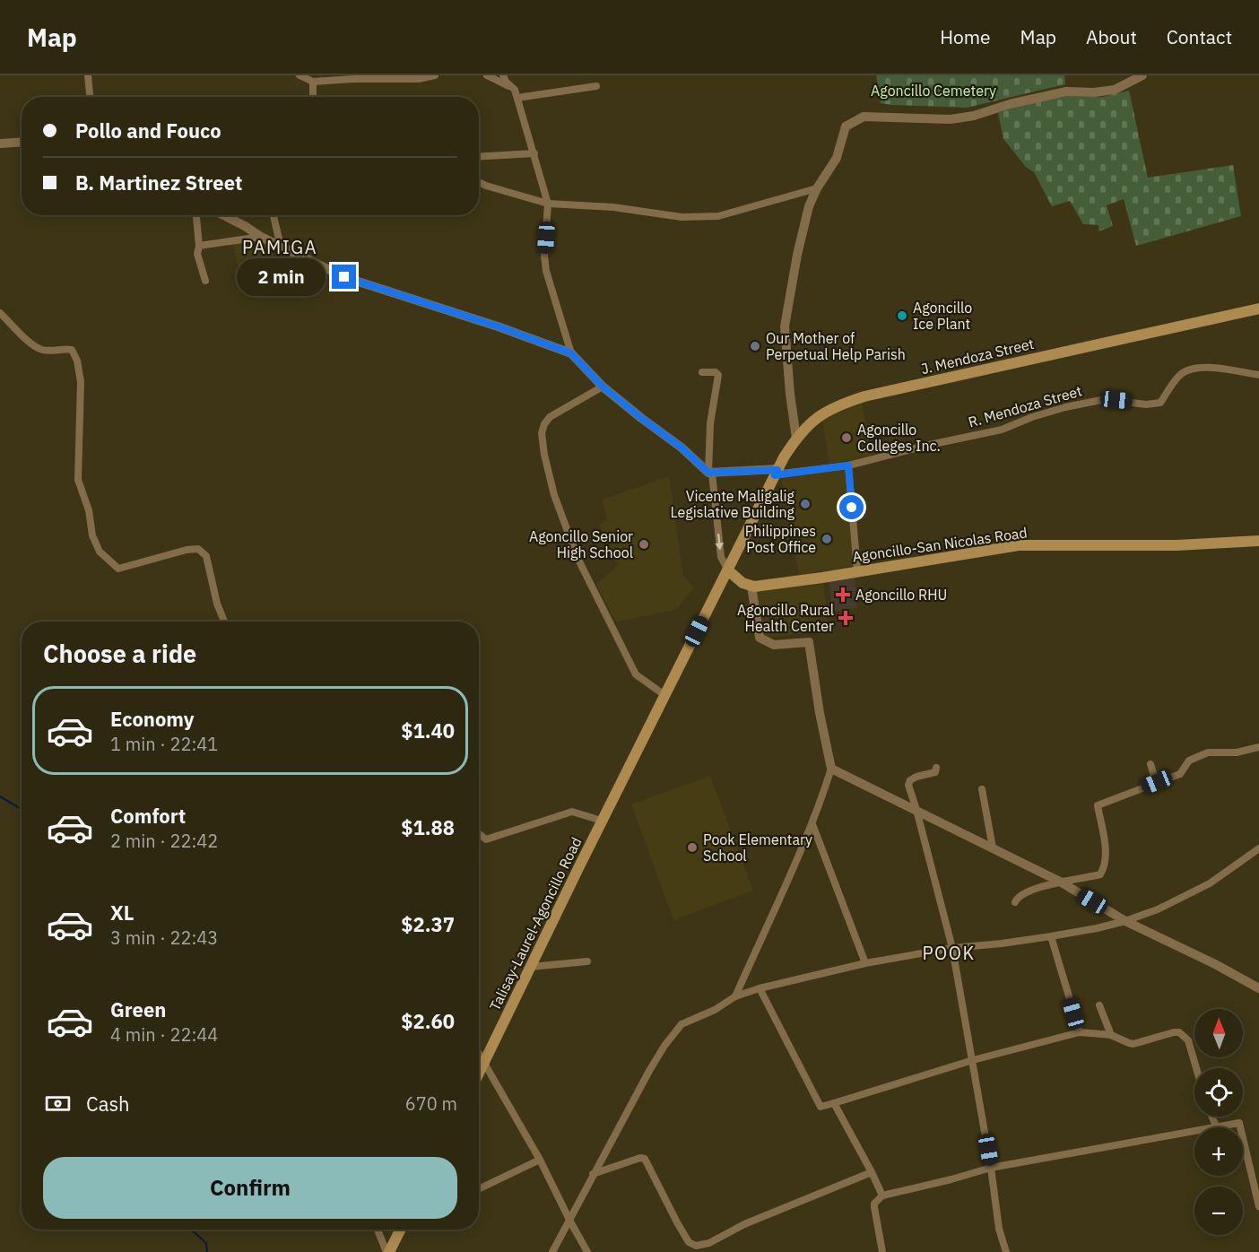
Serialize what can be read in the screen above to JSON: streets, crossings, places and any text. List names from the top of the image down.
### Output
{
  "streets": {
    "main road": ["J. Mendoza Street", "Agoncillo-San Nicolas Road", "Talisay-Laurel-Agoncillo Road"],
    "street": ["R. Mendoza Street"]
  },
  "crossings": [
    ["J. Mendoza Street", "R. Mendoza Street"],
    ["J. Mendoza Street", "Talisay-Laurel-Agoncillo Road"]
  ],
  "districts": ["PAMIGA", "POOK"],
  "parks": ["Agoncillo Cemetery"],
  "places": {
    "other": [
      "Agoncillo Ice Plant",
      "Our Mother of Perpetual Help Parish",
      "Agoncillo Colleges Inc.",
      "Vicente Maligalig Legislative Building",
      "Philippines Post Office",
      "Agoncillo Senior High School",
      "Pook Elementary School"
    ],
    "health": ["Agoncillo RHU", "Agoncillo Rural Health Center"]
  },
  "north": "top",
  "page": {
    "header": "Map",
    "nav": [
      "Home",
      "Map",
      "About",
      "Contact"
    ],
    "banner": ["Pollo and Fouco", "B. Martinez Street"],
    "bubble": "2 min",
    "heading": "Choose a ride",
    "list": [
      {
        "name": "Economy",
        "note": "1 min · 22:41",
        "value": "$1.40"
      },
      {
        "name": "Comfort",
        "note": "2 min · 22:42",
        "value": "$1.88"
      },
      {
        "name": "XL",
        "note": "3 min · 22:43",
        "value": "$2.37"
      },
      {
        "name": "Green",
        "note": "4 min · 22:44",
        "value": "$2.60"
      }
    ],
    "map_buttons": ["+", "−"],
    "pay": ["Cash", "670 m"],
    "buttons": "Confirm"
  }
}
